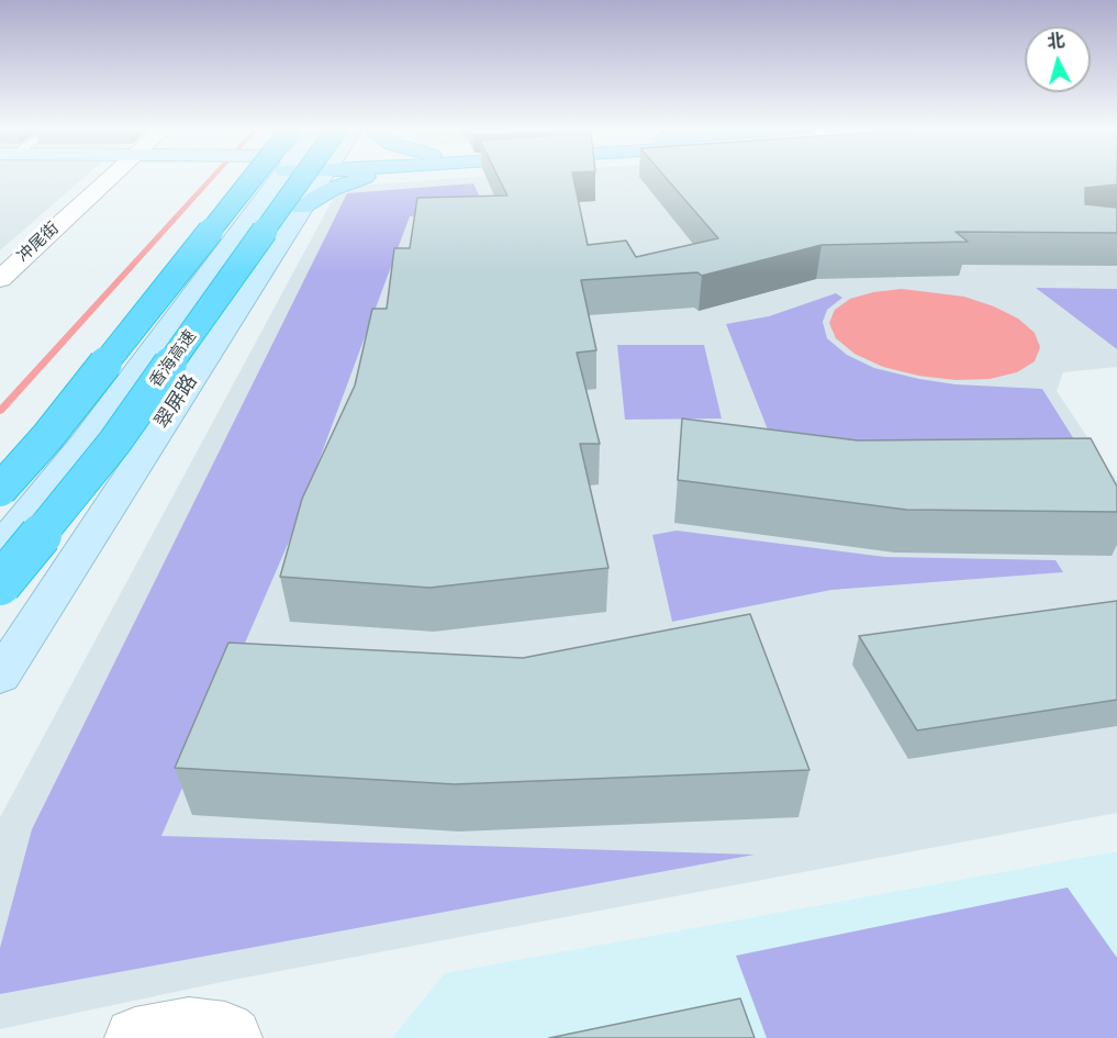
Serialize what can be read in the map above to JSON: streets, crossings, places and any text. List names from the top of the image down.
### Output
{
  "streets": {
    "highway": ["香海高速"],
    "main road": ["翠屏路"],
    "street": ["冲尾街"]
  },
  "north": "top"
}
